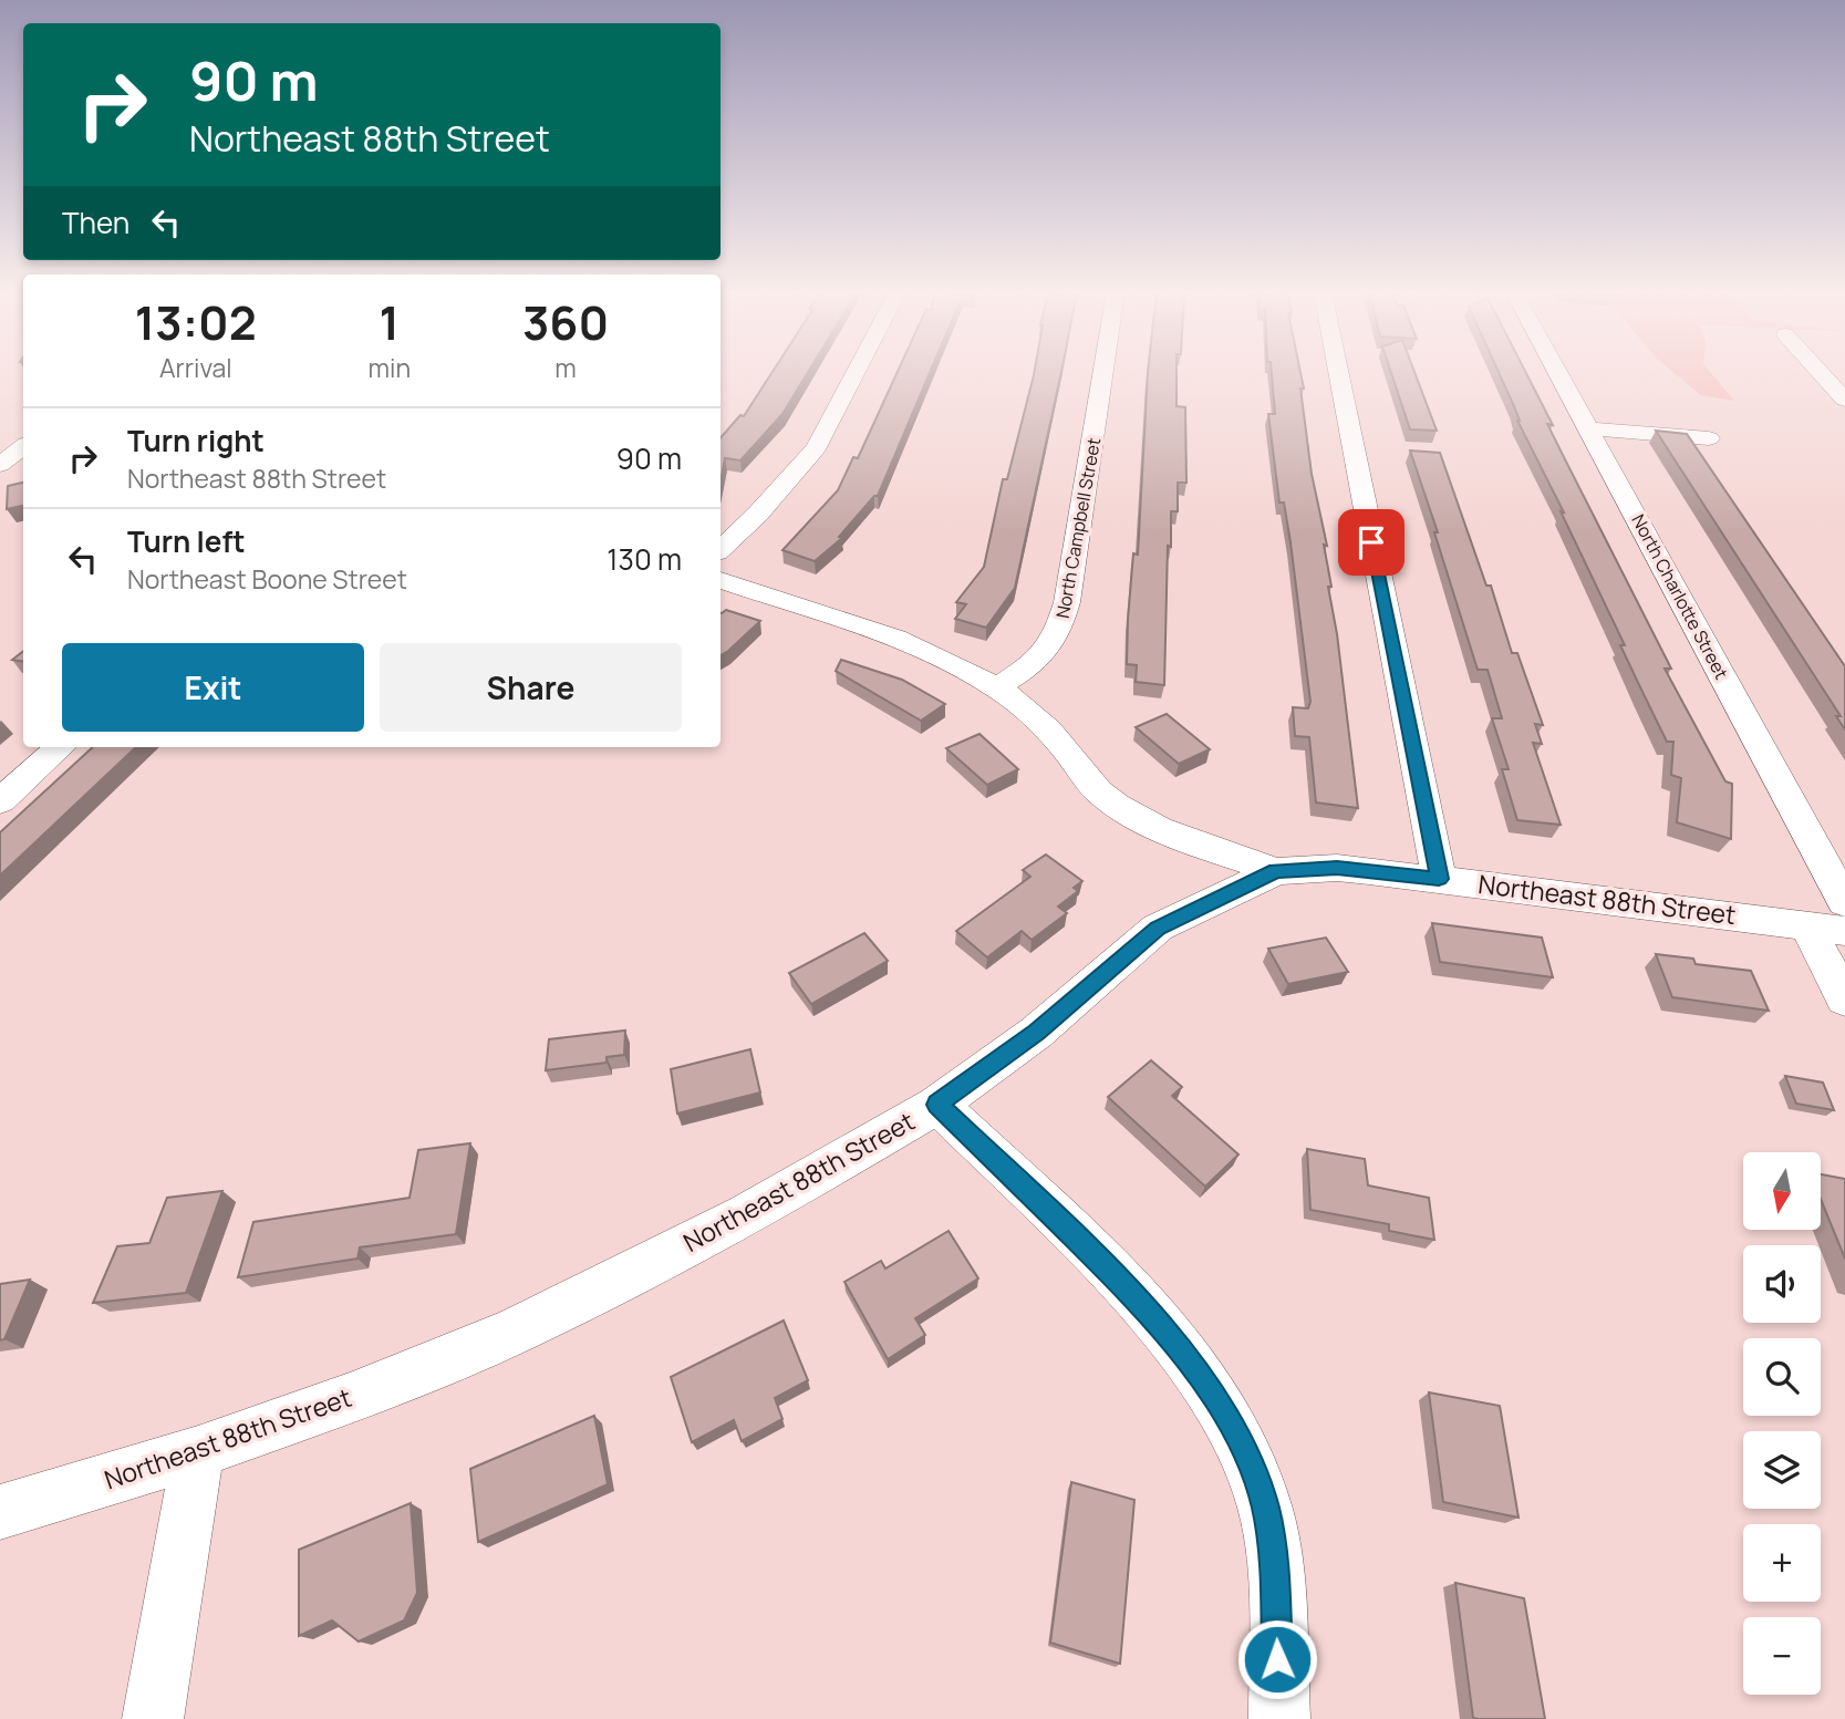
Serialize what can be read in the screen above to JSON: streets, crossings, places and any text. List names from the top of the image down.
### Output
{
  "streets": {
    "street": ["North Campbell Street", "North Charlotte Street", "Northeast 88th Street"]
  },
  "north": "bottom",
  "page": {
    "turn": ["90 m", "Northeast 88th Street"],
    "then": "Then",
    "eta": [
      "13:02",
      "Arrival",
      "1",
      "min",
      "360",
      "m"
    ],
    "list": [
      {
        "name": "Turn right",
        "note": "Northeast 88th Street",
        "value": "90 m"
      },
      {
        "name": "Turn left",
        "note": "Northeast Boone Street",
        "value": "130 m"
      }
    ],
    "buttons": ["Exit", "Share"],
    "map_buttons": ["+", "−"]
  }
}
